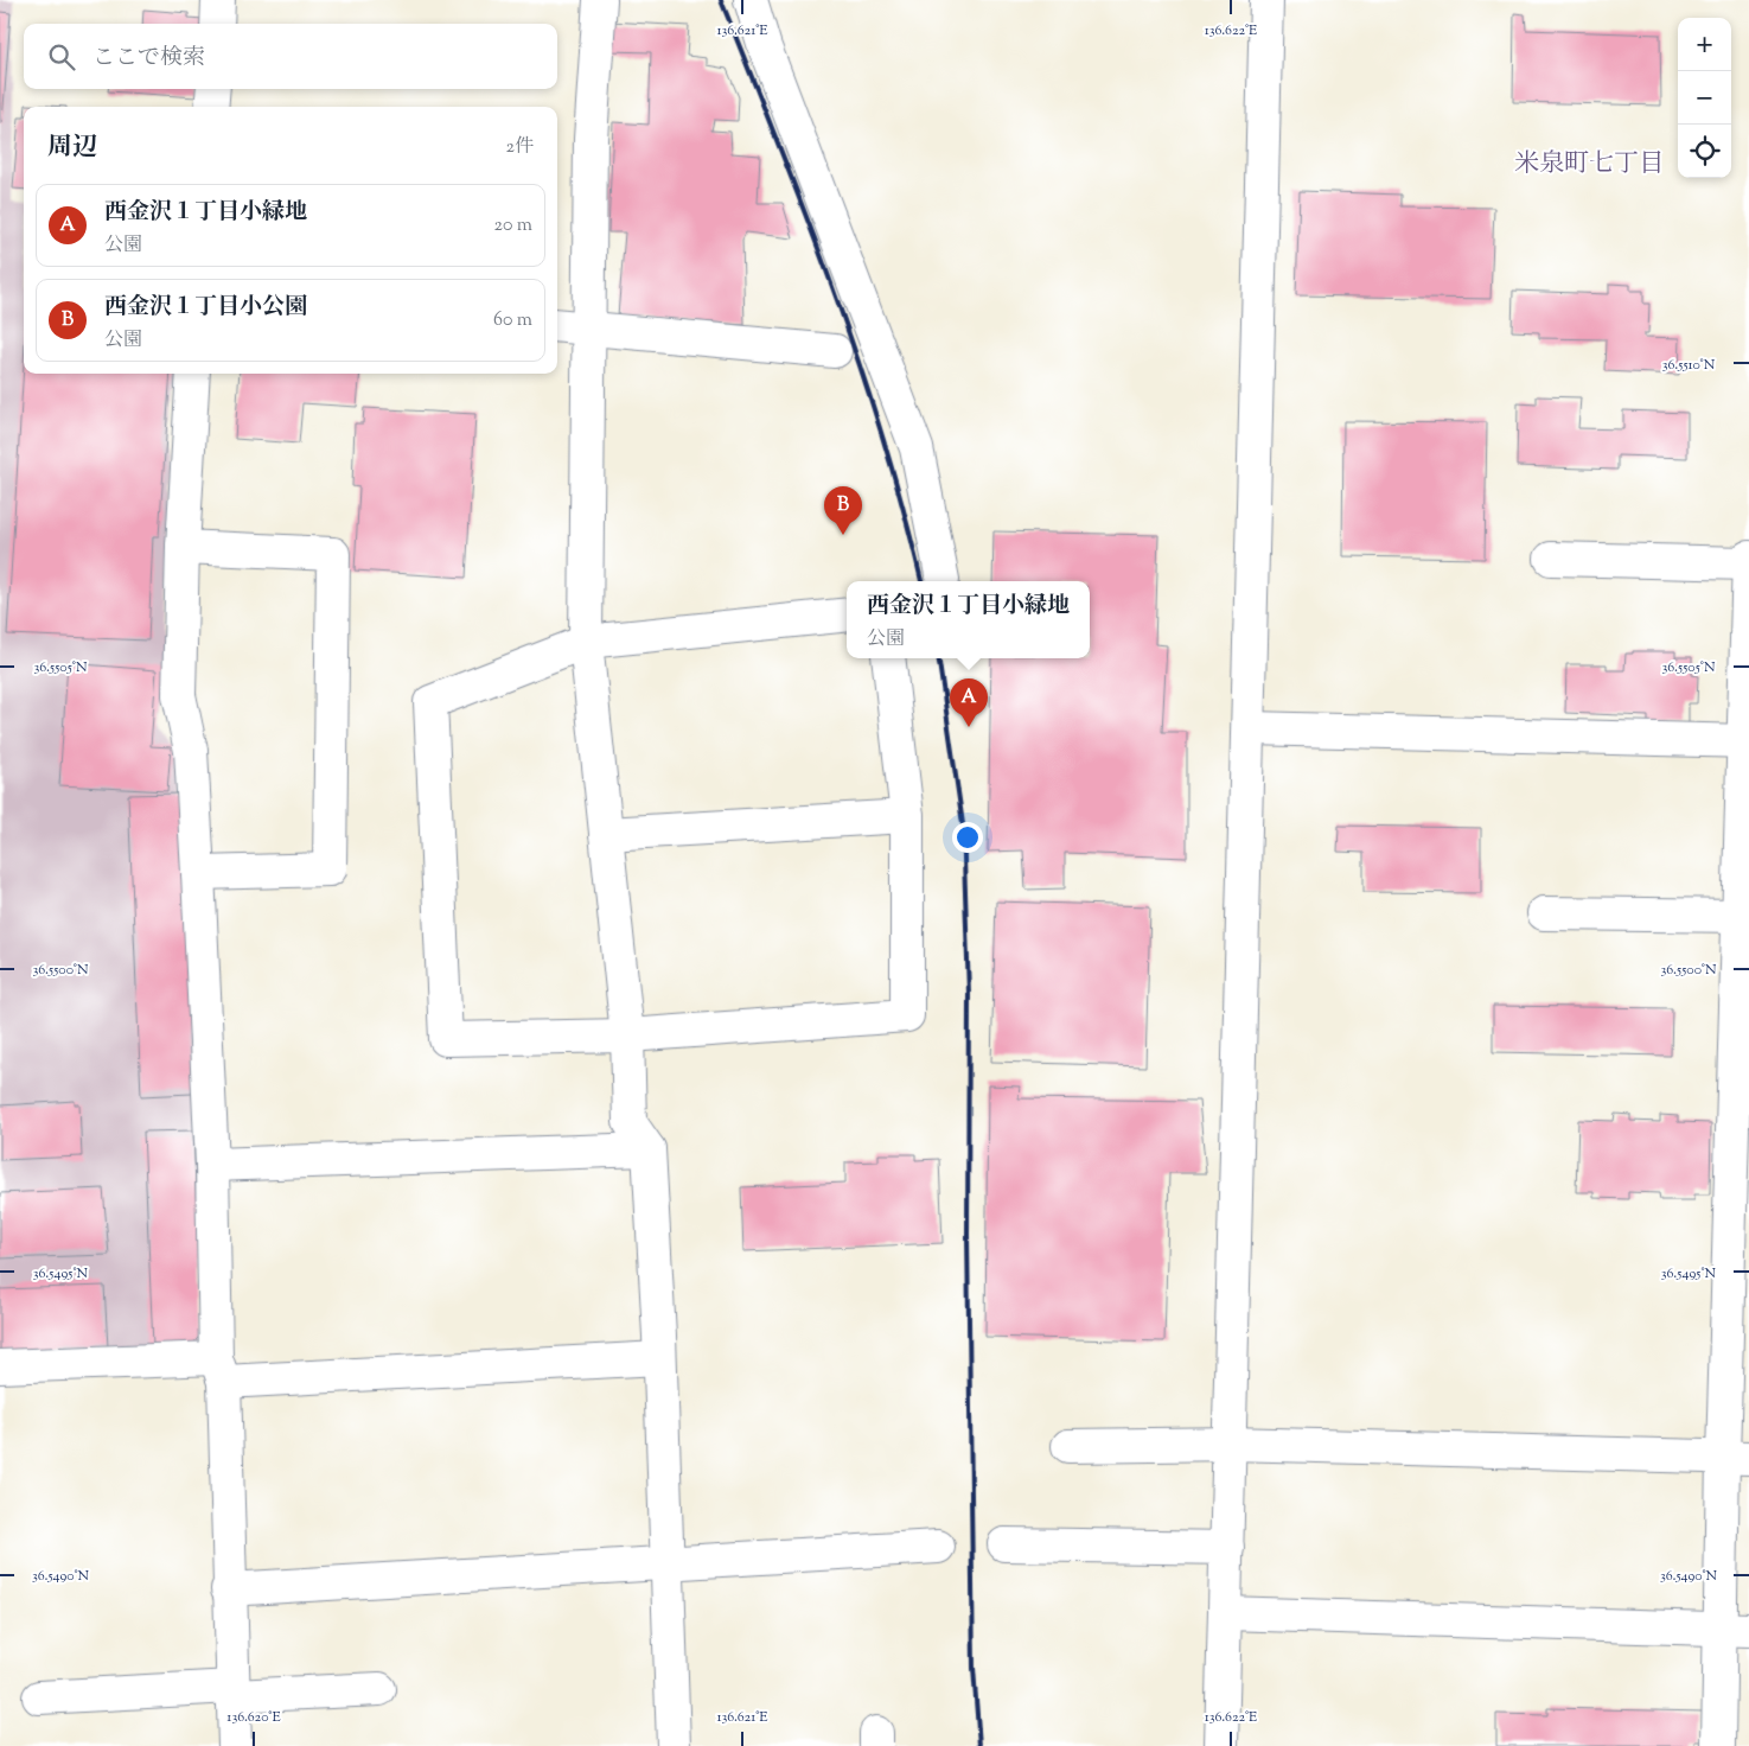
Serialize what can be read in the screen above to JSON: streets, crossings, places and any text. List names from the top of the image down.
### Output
{
  "districts": ["米泉町七丁目"],
  "page": {
    "map_buttons": ["+", "−"],
    "search": "ここで検索",
    "heading": ["周辺", "2件"],
    "list": [
      {
        "mark": "A",
        "name": "西金沢１丁目小緑地",
        "note": "公園",
        "value": "20 m"
      },
      {
        "mark": "B",
        "name": "西金沢１丁目小公園",
        "note": "公園",
        "value": "60 m"
      }
    ],
    "pins": ["B", "A"],
    "popup": ["西金沢１丁目小緑地", "公園"]
  },
  "coordinates": [
    "136.621°E",
    "136.622°E",
    "36.5510°N",
    "36.5505°N",
    "36.5500°N",
    "36.5495°N",
    "36.5490°N",
    "136.620°E"
  ]
}
